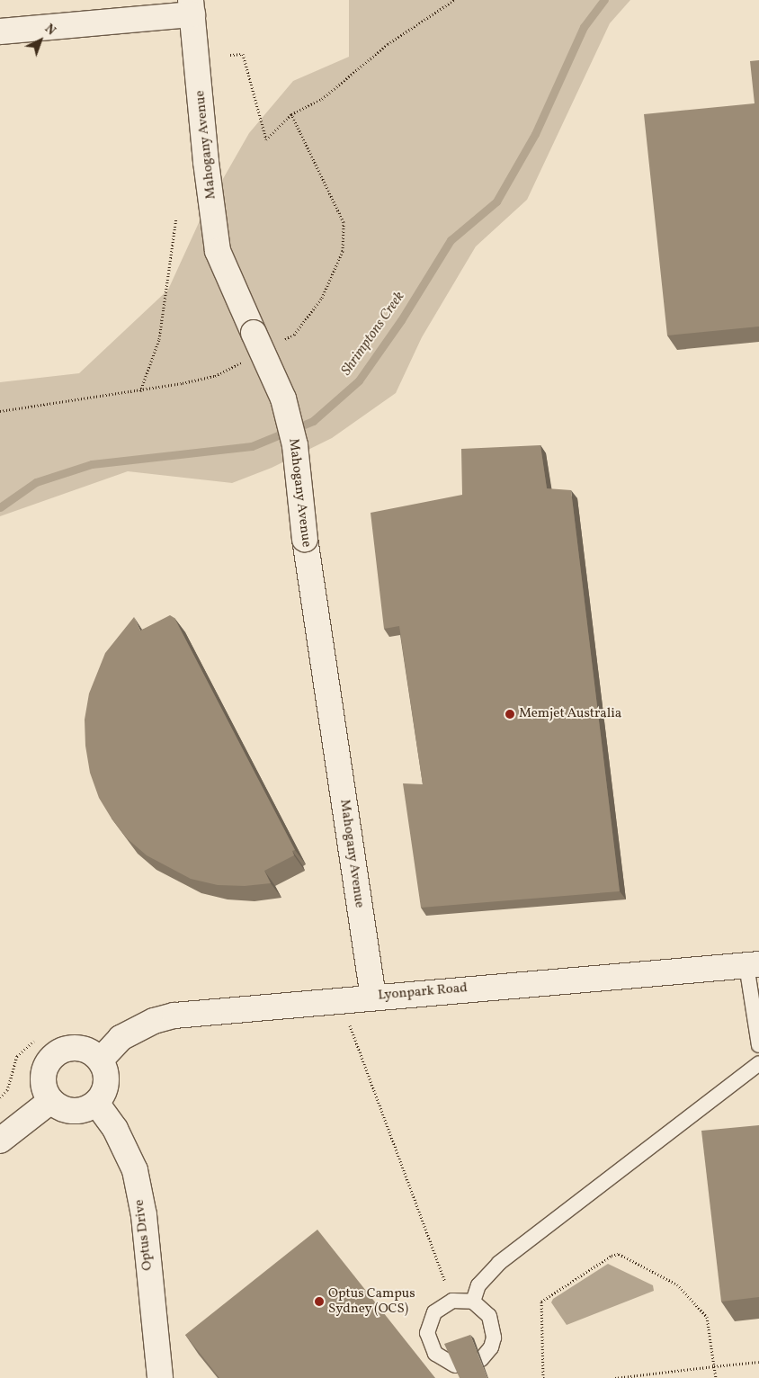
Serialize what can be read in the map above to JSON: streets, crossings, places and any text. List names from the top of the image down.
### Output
{
  "streets": {
    "street": ["Mahogany Avenue", "Lyonpark Road", "Optus Drive"]
  },
  "crossings": [
    ["Mahogany Avenue", "Lyonpark Road"],
    ["Lyonpark Road", "Optus Drive"]
  ],
  "water": ["Shrimptons Creek"],
  "places": ["Memjet Australia", "Optus Campus Sydney (OCS)"],
  "north": "top right"
}
